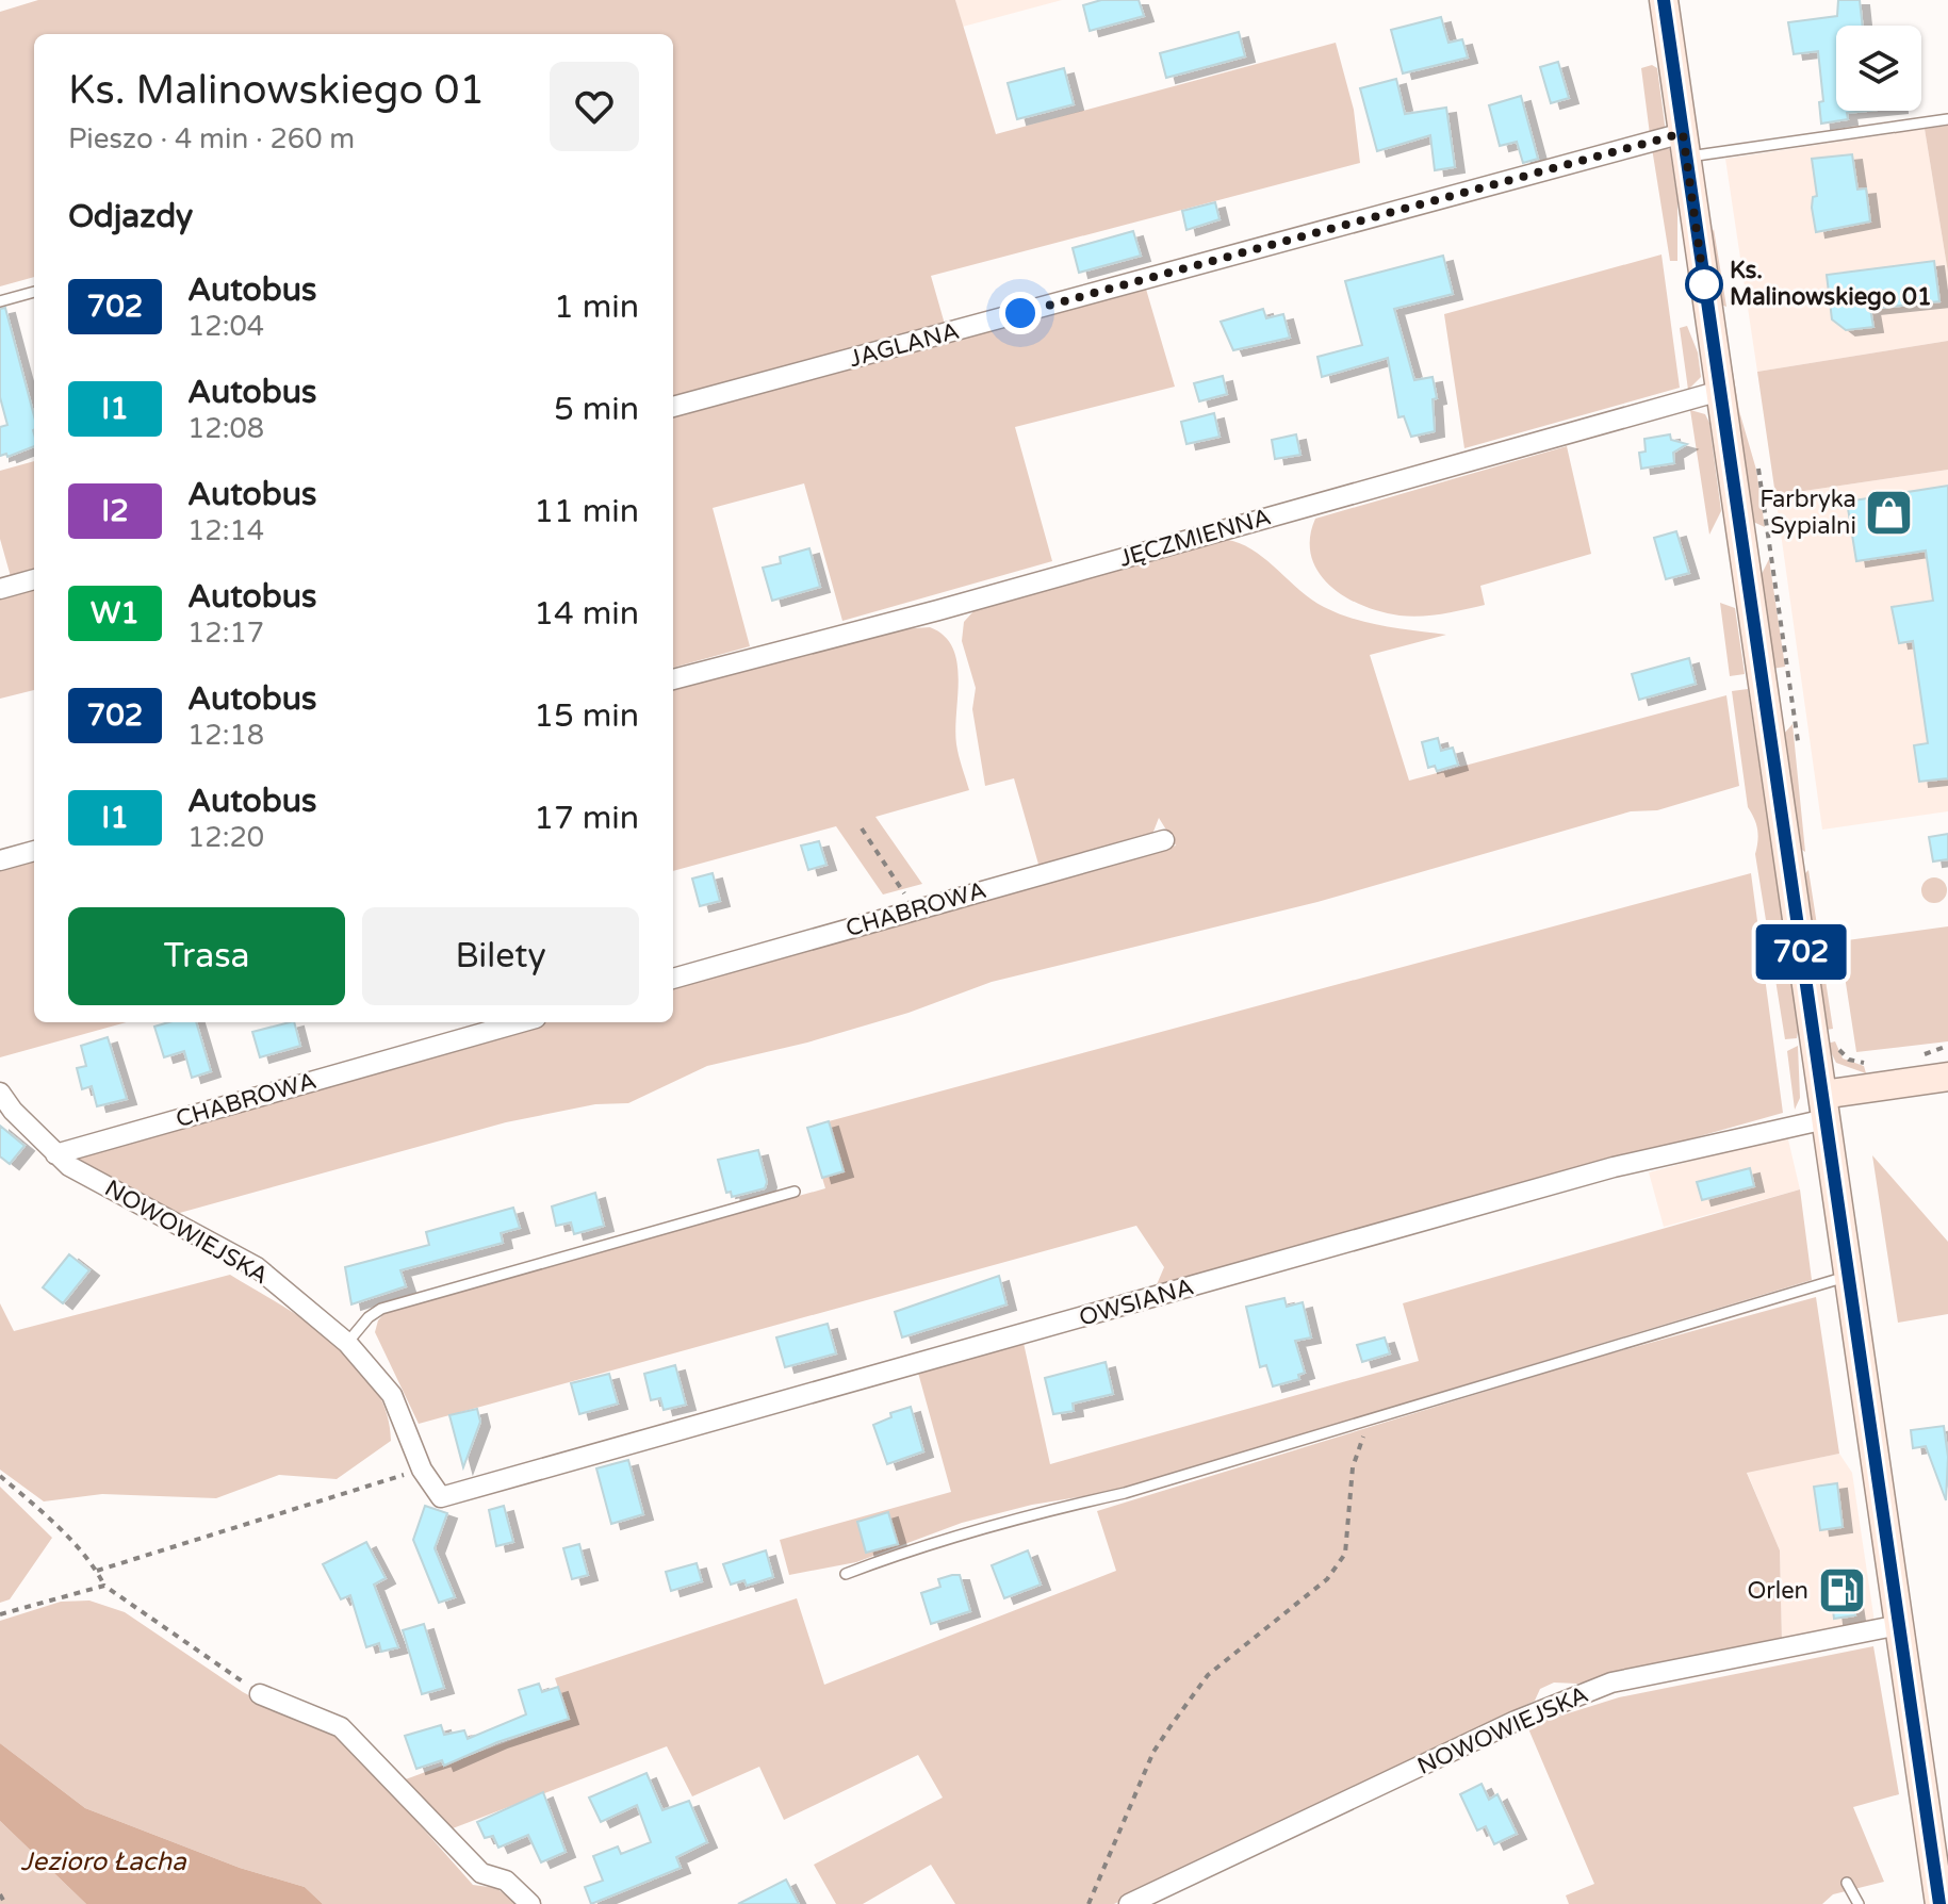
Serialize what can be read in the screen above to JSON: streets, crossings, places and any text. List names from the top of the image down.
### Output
{
  "streets": {
    "street": [
      "JAGLANA",
      "JĘCZMIENNA",
      "CHABROWA",
      "NOWOWIEJSKA",
      "OWSIANA"
    ]
  },
  "crossings": [
    ["CHABROWA", "NOWOWIEJSKA"],
    ["NOWOWIEJSKA", "OWSIANA"]
  ],
  "water": ["Jezioro Łacha"],
  "places": {
    "other": ["Ks. Malinowskiego 01"],
    "shop": ["Farbryka Sypialni"],
    "fuel station": ["Orlen"]
  },
  "lines": ["bus line 702"],
  "page": {
    "on_map": "702",
    "heading": [
      ["Ks. Malinowskiego 01", "Pieszo · 4 min · 260 m"],
      "Odjazdy"
    ],
    "list": [
      {
        "mark": "702",
        "name": "Autobus",
        "note": "12:04",
        "value": "1 min"
      },
      {
        "mark": "I1",
        "name": "Autobus",
        "note": "12:08",
        "value": "5 min"
      },
      {
        "mark": "I2",
        "name": "Autobus",
        "note": "12:14",
        "value": "11 min"
      },
      {
        "mark": "W1",
        "name": "Autobus",
        "note": "12:17",
        "value": "14 min"
      },
      {
        "mark": "702",
        "name": "Autobus",
        "note": "12:18",
        "value": "15 min"
      },
      {
        "mark": "I1",
        "name": "Autobus",
        "note": "12:20",
        "value": "17 min"
      }
    ],
    "buttons": ["Trasa", "Bilety"]
  }
}
